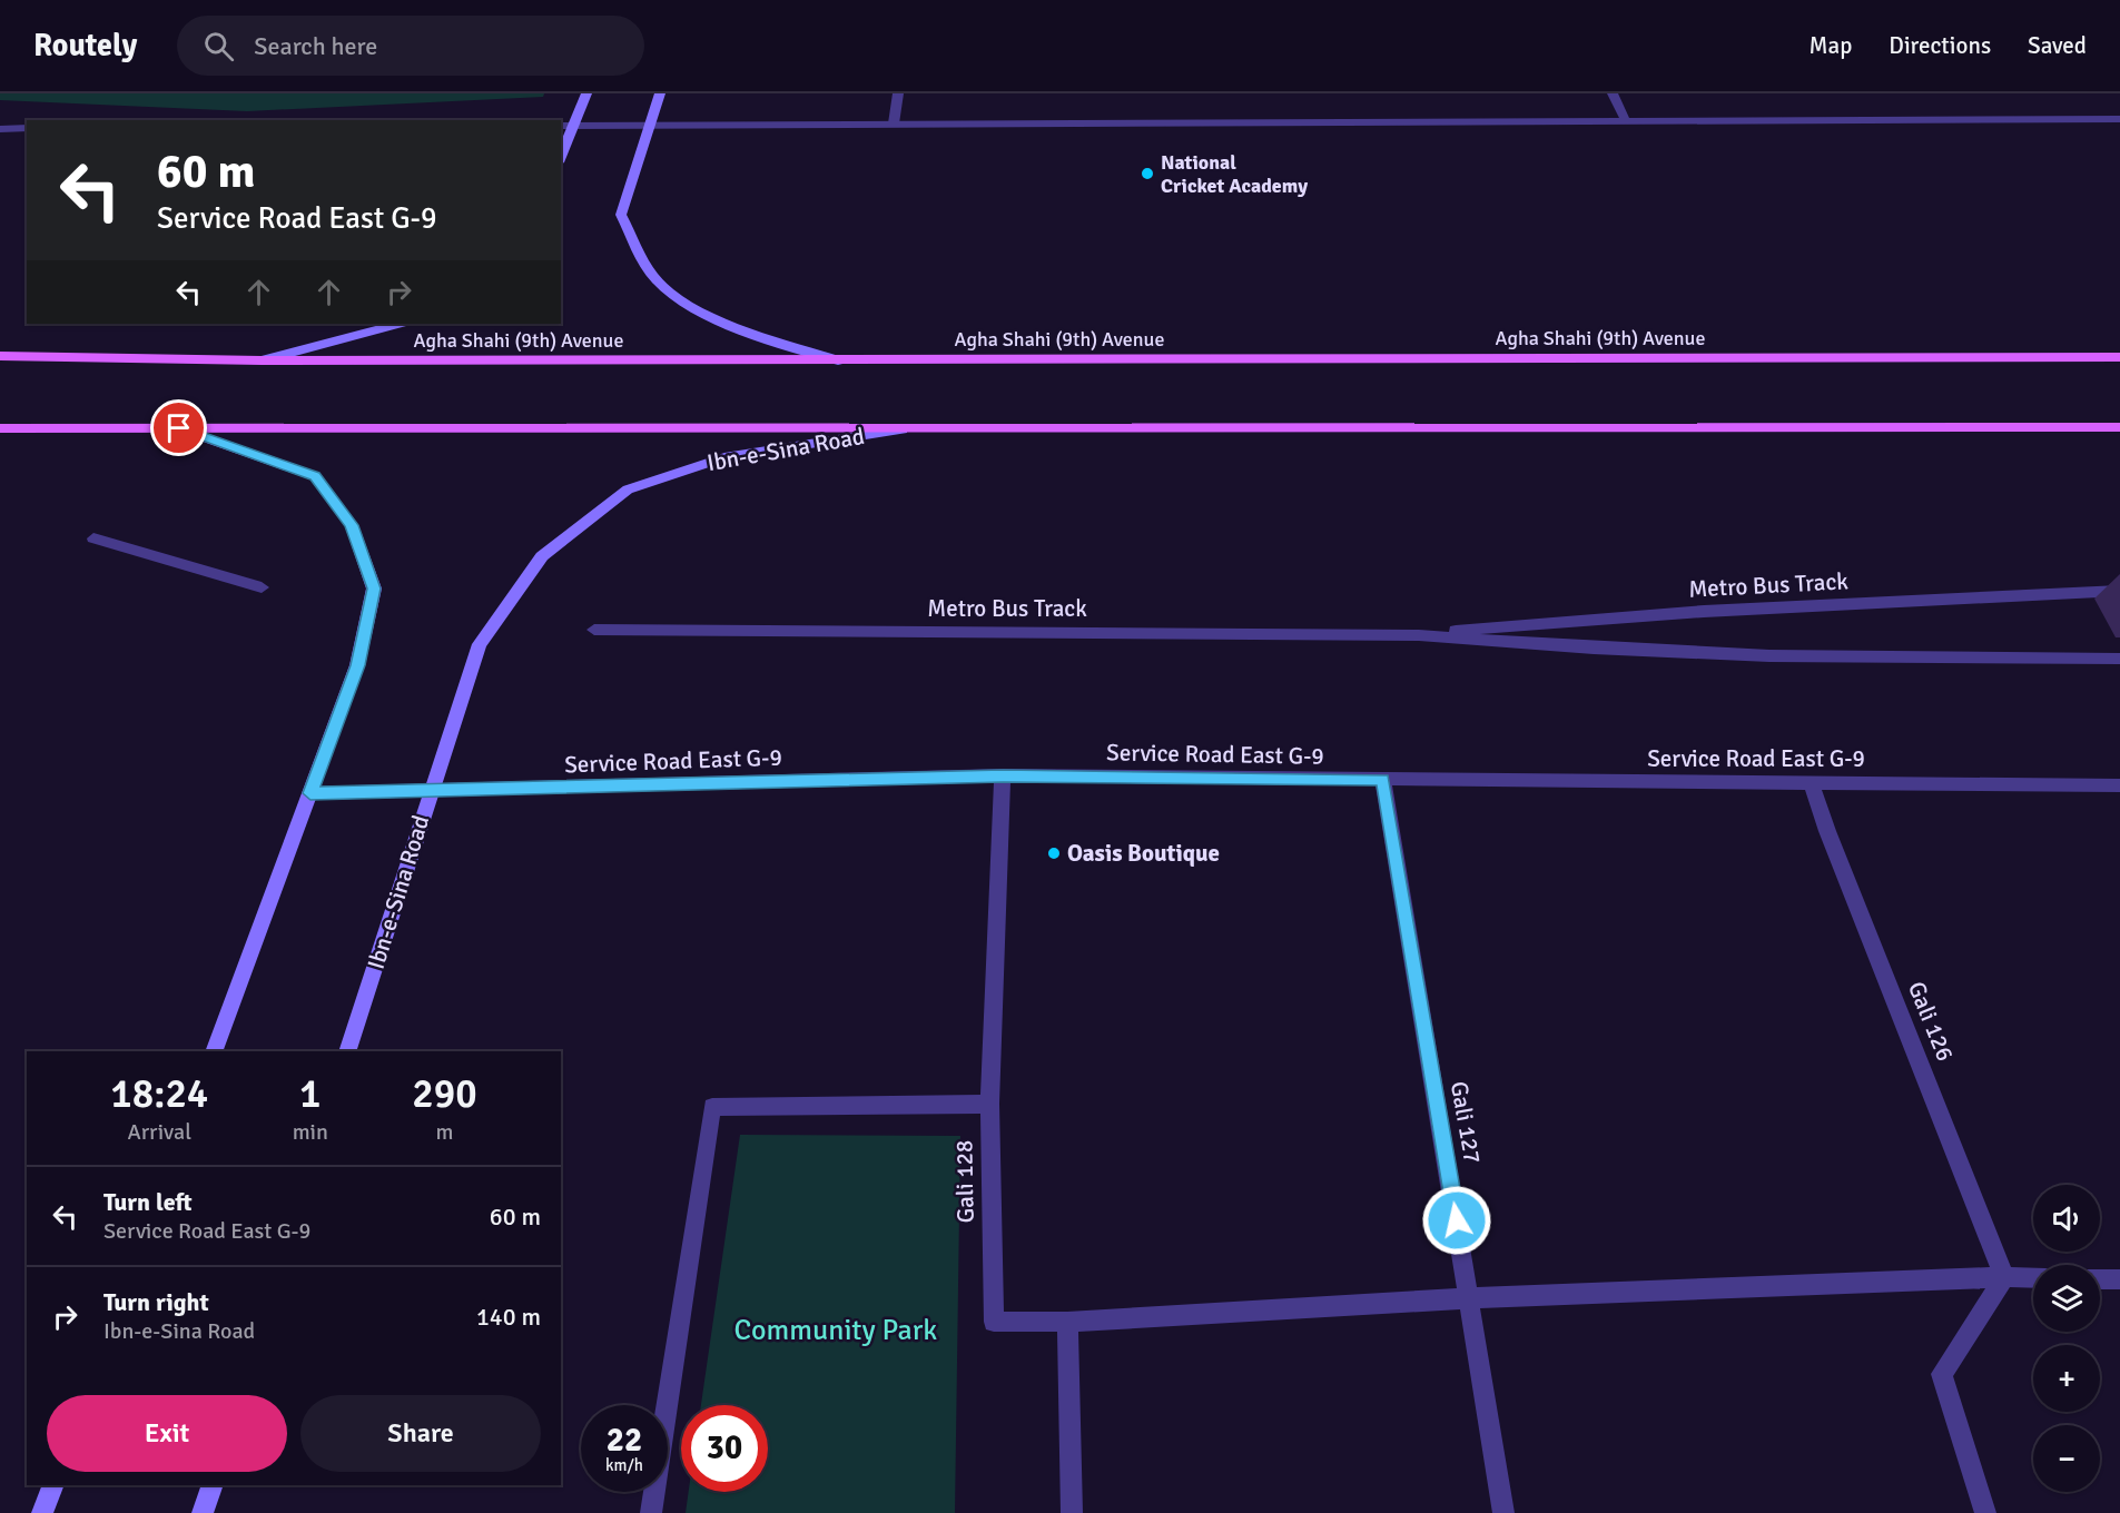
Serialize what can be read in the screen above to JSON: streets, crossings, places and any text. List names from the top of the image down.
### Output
{
  "streets": {
    "main road": ["Agha Shahi (9th) Avenue", "Ibn-e-Sina Road"],
    "street": [
      "Metro Bus Track",
      "Service Road East G-9",
      "Gali 126",
      "Gali 127",
      "Gali 128"
    ]
  },
  "crossings": [
    ["Ibn-e-Sina Road", "Service Road East G-9"],
    ["Service Road East G-9", "Gali 126"],
    ["Service Road East G-9", "Gali 127"],
    ["Service Road East G-9", "Gali 128"]
  ],
  "parks": ["Community Park"],
  "places": ["National Cricket Academy", "Oasis Boutique"],
  "page": {
    "header": "Routely",
    "search": "Search here",
    "nav": ["Map", "Directions", "Saved"],
    "turn": ["60 m", "Service Road East G-9"],
    "eta": [
      "18:24",
      "Arrival",
      "1",
      "min",
      "290",
      "m"
    ],
    "list": [
      {
        "name": "Turn left",
        "note": "Service Road East G-9",
        "value": "60 m"
      },
      {
        "name": "Turn right",
        "note": "Ibn-e-Sina Road",
        "value": "140 m"
      }
    ],
    "map_buttons": ["+", "−"],
    "buttons": ["Exit", "Share"],
    "speed": "22 km/h",
    "limit": "30"
  }
}
